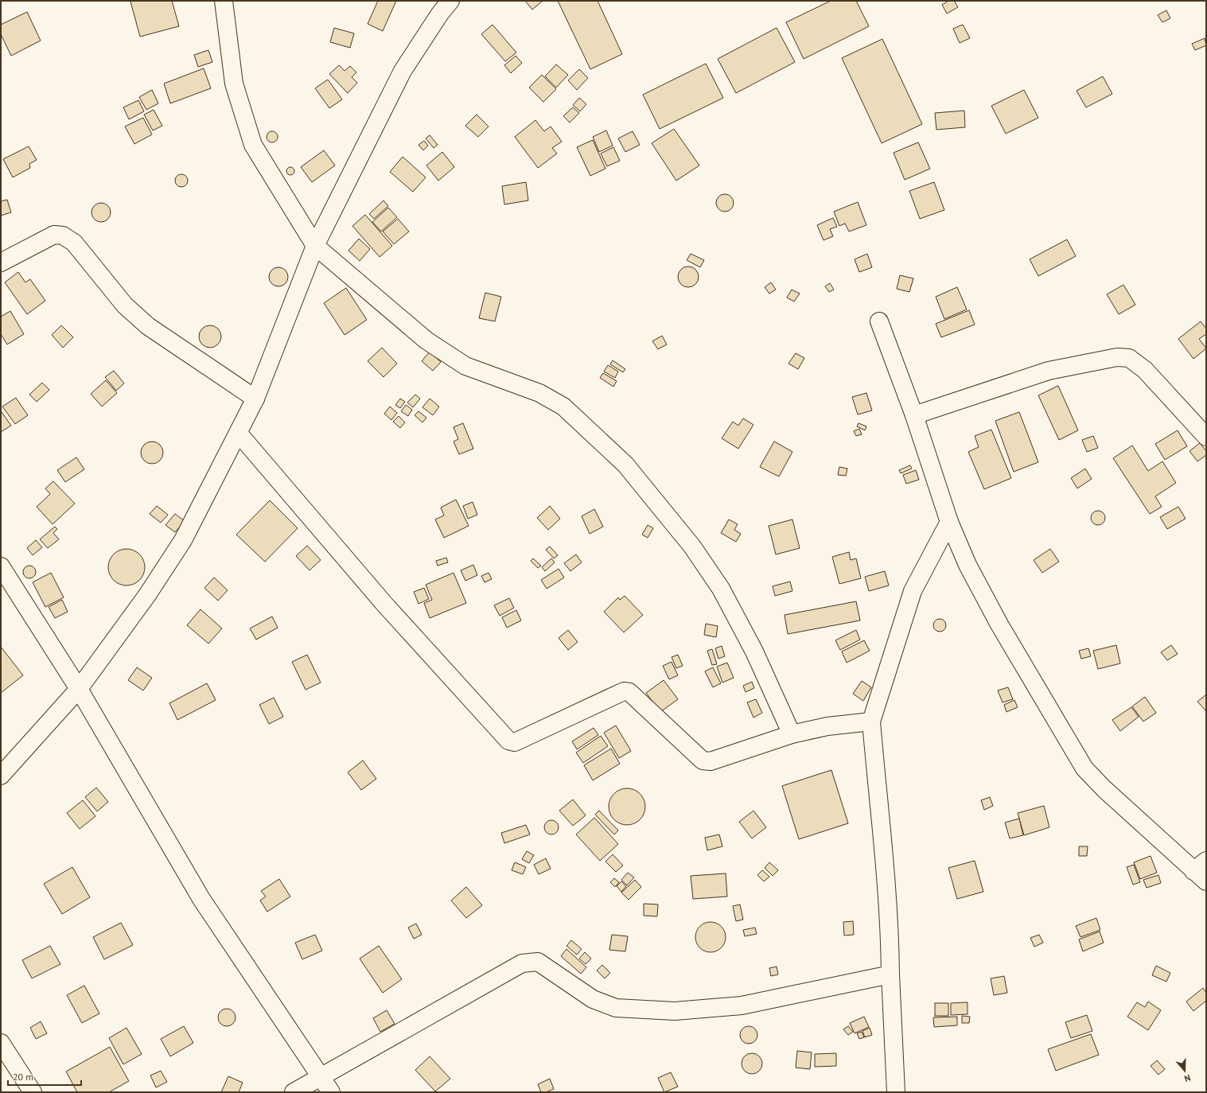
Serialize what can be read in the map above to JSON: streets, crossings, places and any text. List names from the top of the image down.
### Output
{
  "scale_bar": "20 m",
  "north": "bottom"
}
